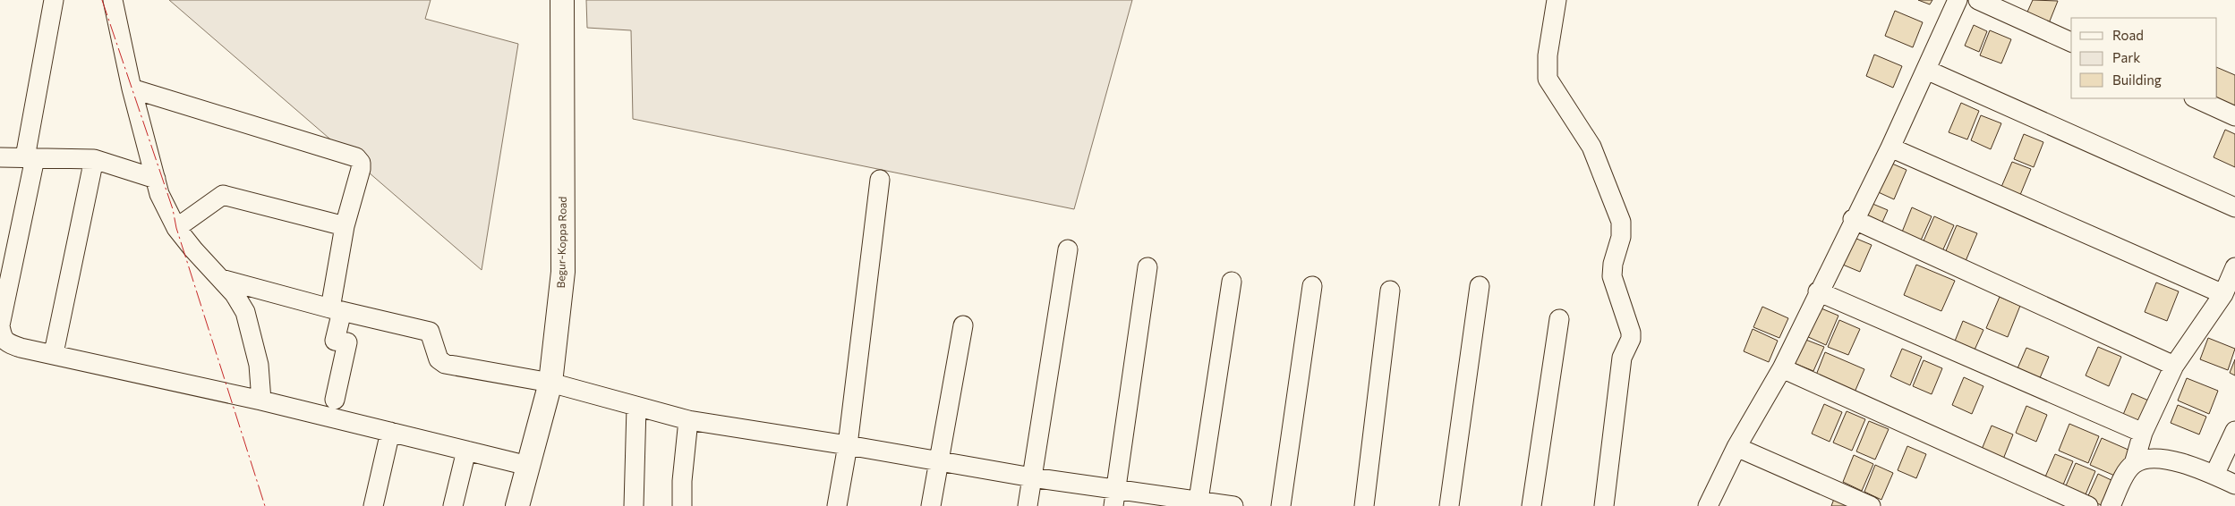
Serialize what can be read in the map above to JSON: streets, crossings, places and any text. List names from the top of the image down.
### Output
{
  "streets": {
    "main road": ["Begur-Koppa Road"]
  },
  "legend": ["Road", "Park", "Building"]
}
